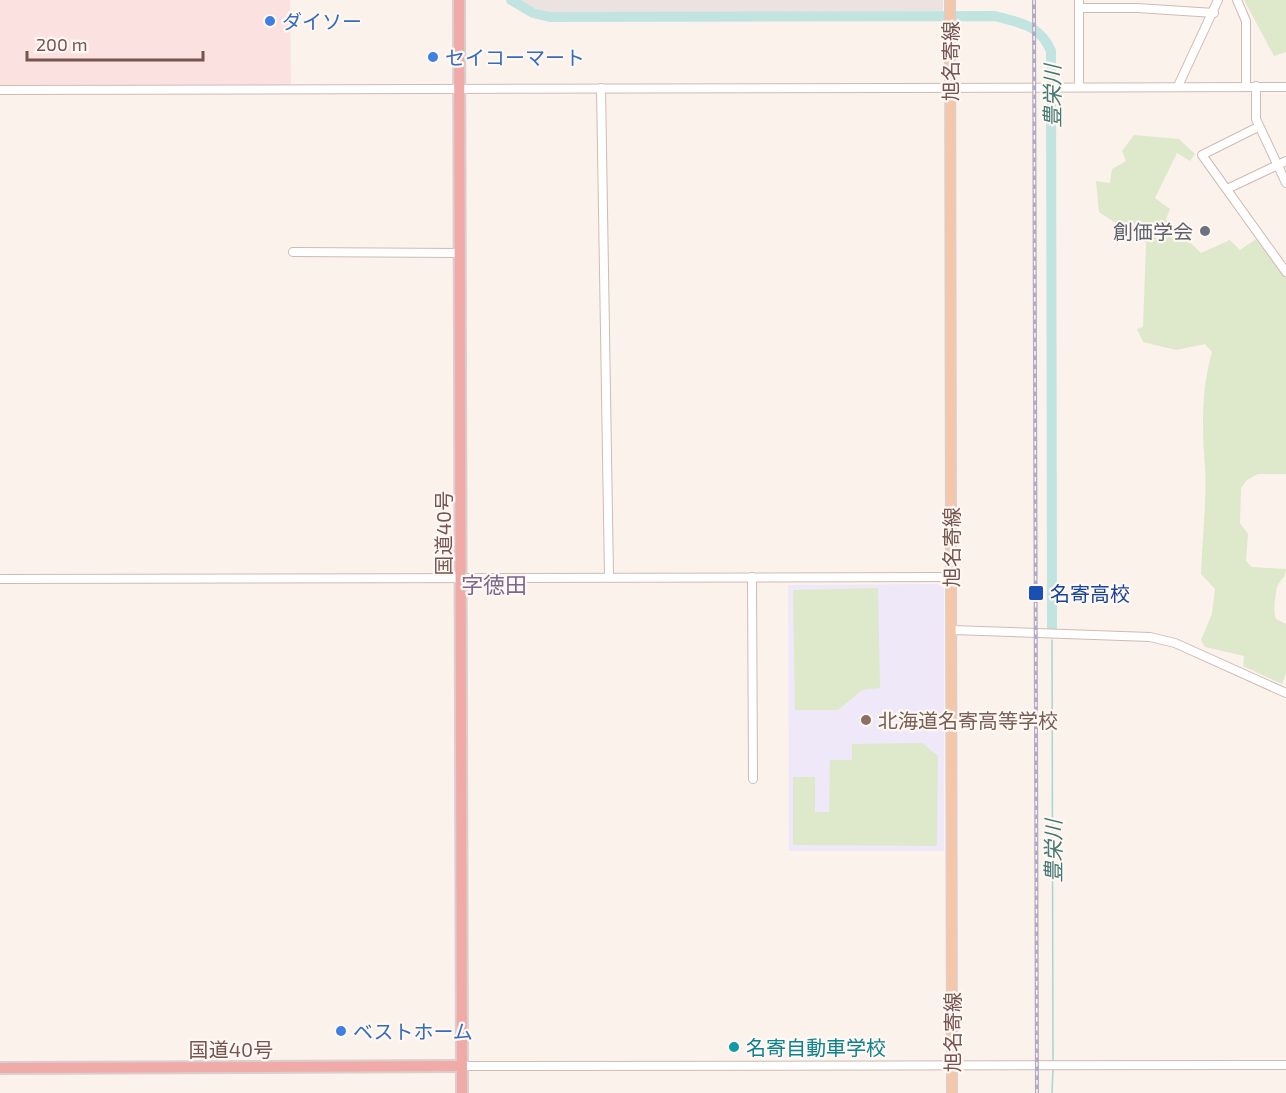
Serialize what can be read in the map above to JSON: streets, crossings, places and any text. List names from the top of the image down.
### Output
{
  "streets": {
    "highway": ["国道40号"],
    "main road": ["旭名寄線"]
  },
  "districts": ["字徳田"],
  "water": ["豊栄川"],
  "places": {
    "other": [
      "ダイソー",
      "セイコーマート",
      "創価学会",
      "北海道名寄高等学校",
      "ベストホーム",
      "名寄自動車学校"
    ],
    "transit": ["名寄高校"]
  },
  "scale_bar": "200 m"
}
